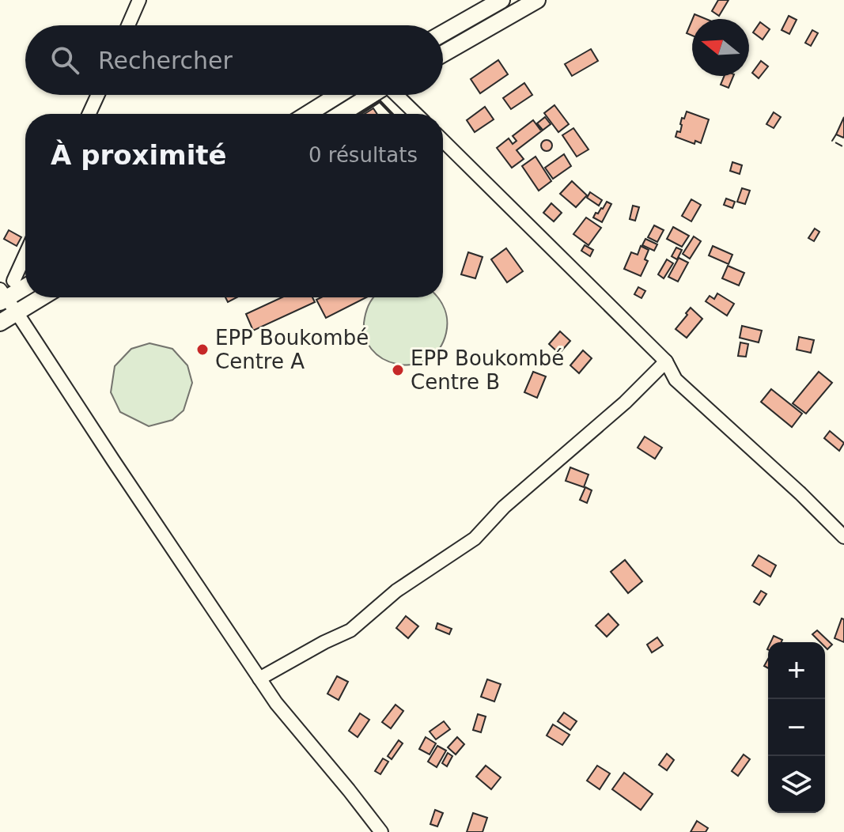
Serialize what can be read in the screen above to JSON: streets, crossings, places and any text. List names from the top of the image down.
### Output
{
  "places": ["EPP Boukombé Centre A", "EPP Boukombé Centre B"],
  "north": "left",
  "page": {
    "search": "Rechercher",
    "heading": ["À proximité", "0 résultats"],
    "map_buttons": ["+", "−"]
  }
}
